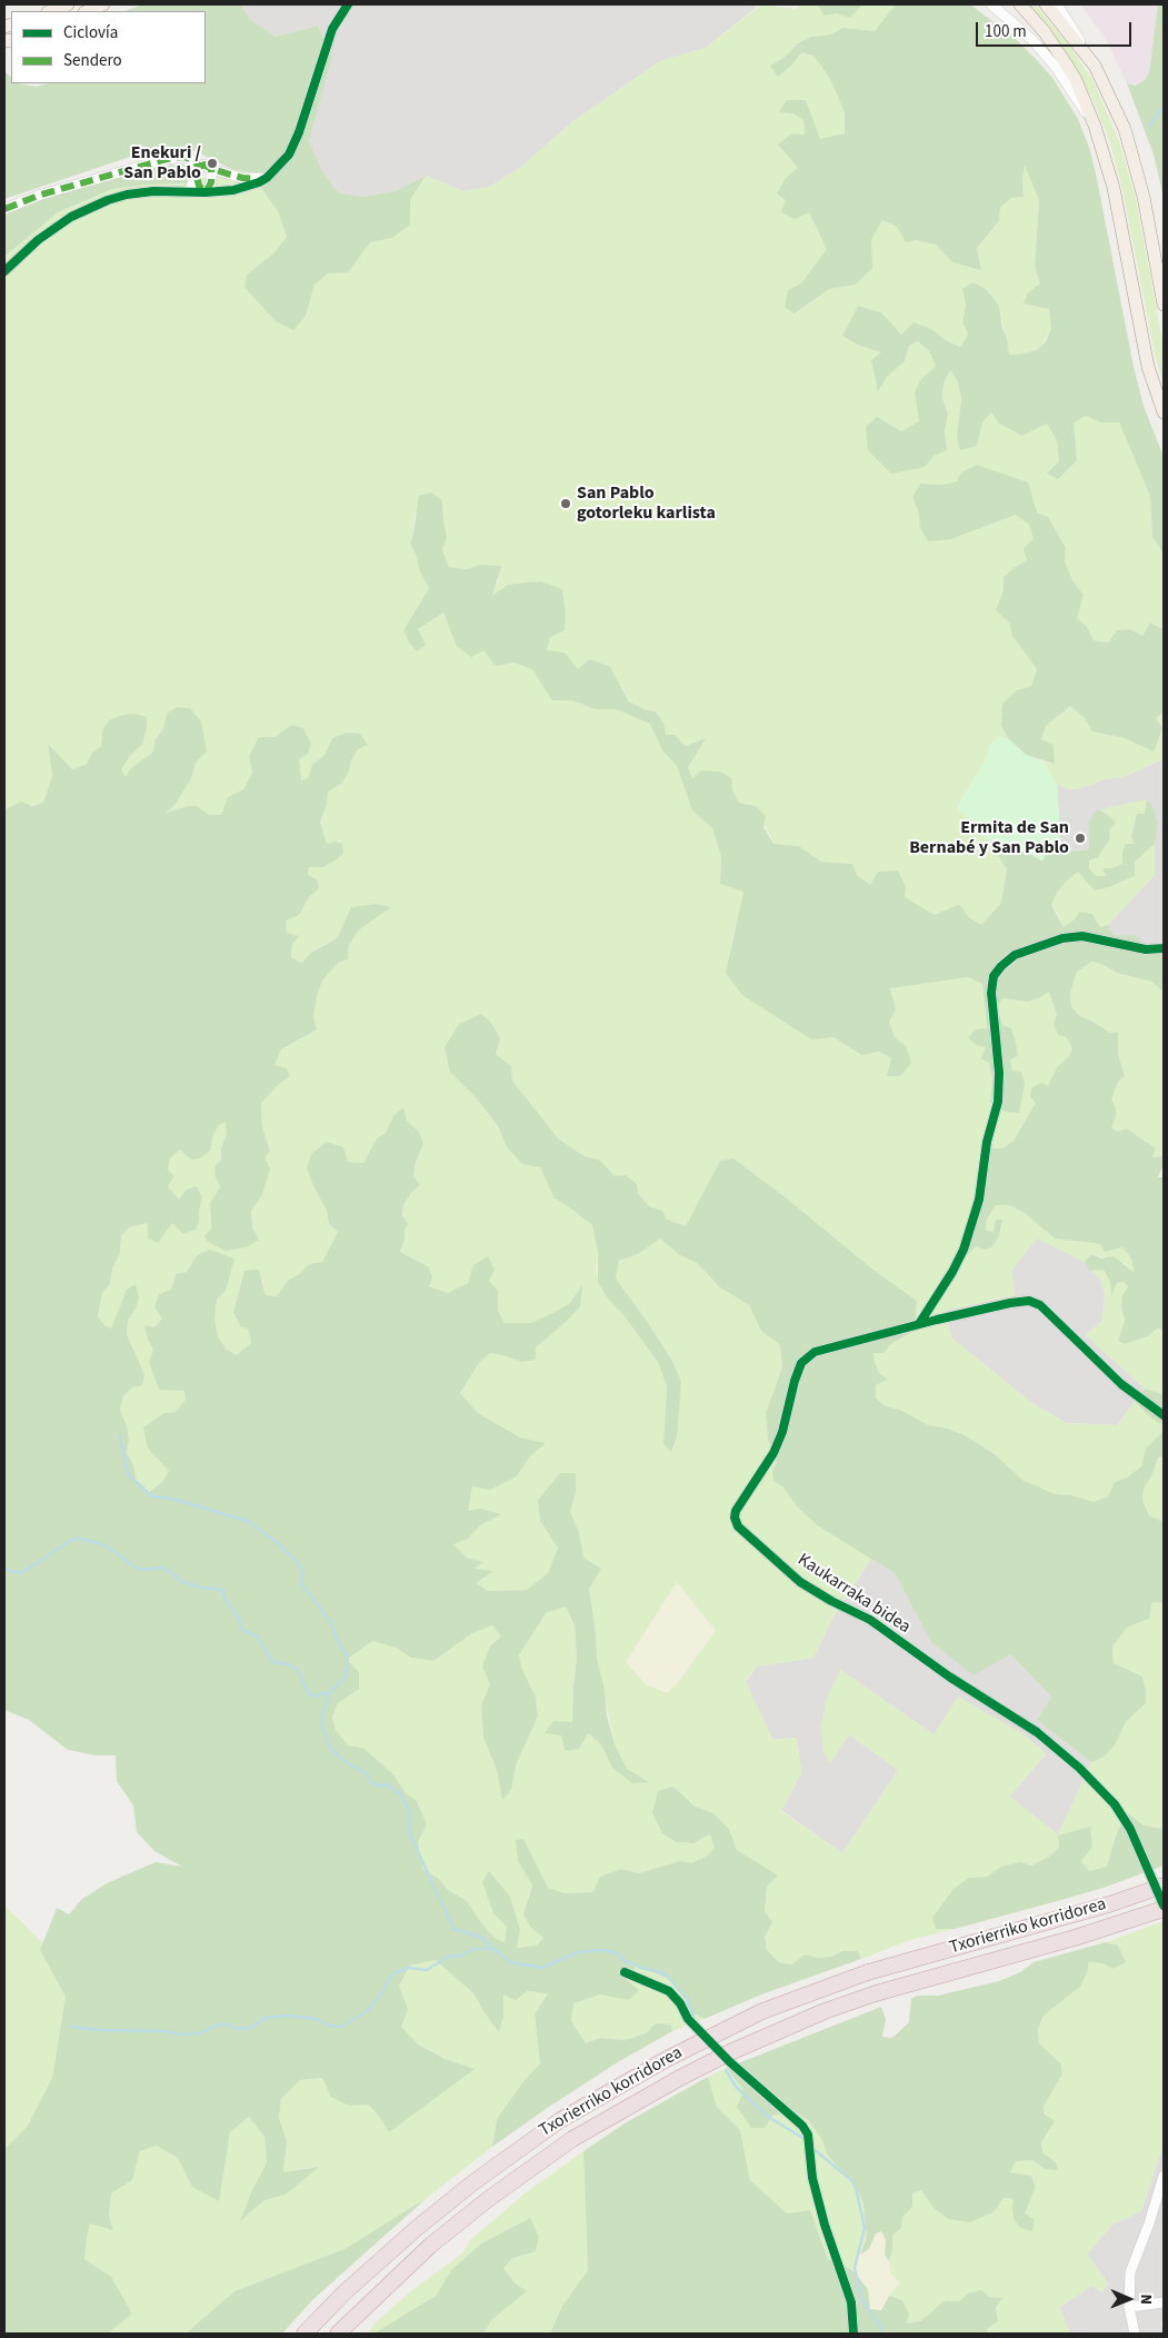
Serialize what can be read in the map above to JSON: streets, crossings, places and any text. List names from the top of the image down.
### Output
{
  "streets": {
    "highway": ["Txorierriko korridorea"],
    "street": ["Kaukarraka bidea"]
  },
  "crossings": [
    ["Kaukarraka bidea", "Txorierriko korridorea"]
  ],
  "places": ["Enekuri / San Pablo", "San Pablo gotorleku karlista", "Ermita de San Bernabé y San Pablo"],
  "legend": ["Ciclovía", "Sendero"],
  "scale_bar": "100 m",
  "north": "right"
}
